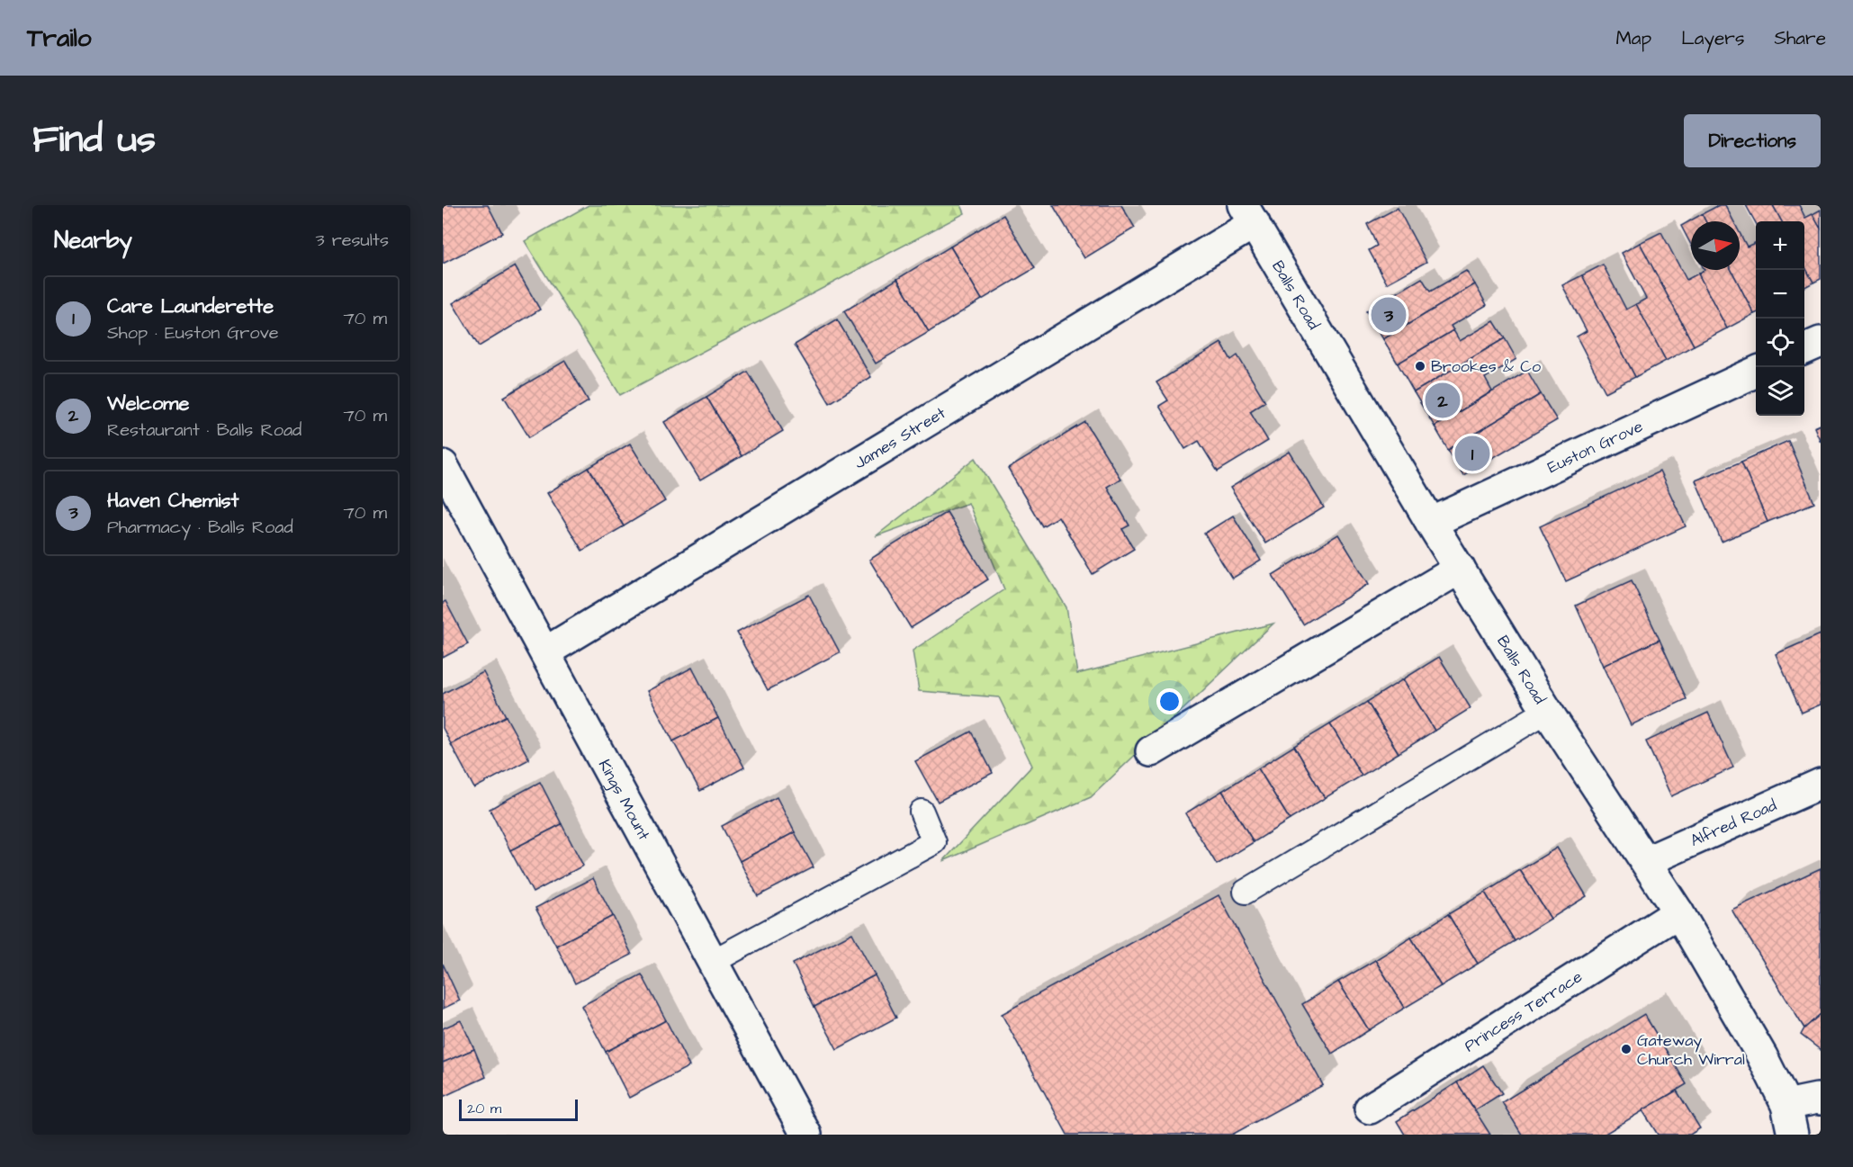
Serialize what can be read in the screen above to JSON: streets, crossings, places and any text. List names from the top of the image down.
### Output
{
  "streets": {
    "street": [
      "Balls Road",
      "James Street",
      "Euston Grove",
      "Kings Mount",
      "Alfred Road",
      "Princess Terrace"
    ]
  },
  "crossings": [
    ["Balls Road", "James Street"],
    ["Balls Road", "Euston Grove"],
    ["Balls Road", "Alfred Road"],
    ["Balls Road", "Princess Terrace"],
    ["James Street", "Kings Mount"]
  ],
  "places": ["Brookes & Co", "Gateway Church Wirral"],
  "scale_bar": "20 m",
  "north": "right",
  "page": {
    "header": "Trailo",
    "nav": ["Map", "Layers", "Share"],
    "title": "Find us",
    "buttons": "Directions",
    "heading": ["Nearby", "3 results"],
    "map_buttons": ["+", "−"],
    "list": [
      {
        "mark": "1",
        "name": "Care Launderette",
        "note": "Shop · Euston Grove",
        "value": "70 m"
      },
      {
        "mark": "2",
        "name": "Welcome",
        "note": "Restaurant · Balls Road",
        "value": "70 m"
      },
      {
        "mark": "3",
        "name": "Haven Chemist",
        "note": "Pharmacy · Balls Road",
        "value": "70 m"
      }
    ],
    "pins": ["3", "2", "1"],
    "scale": "20 m"
  }
}
